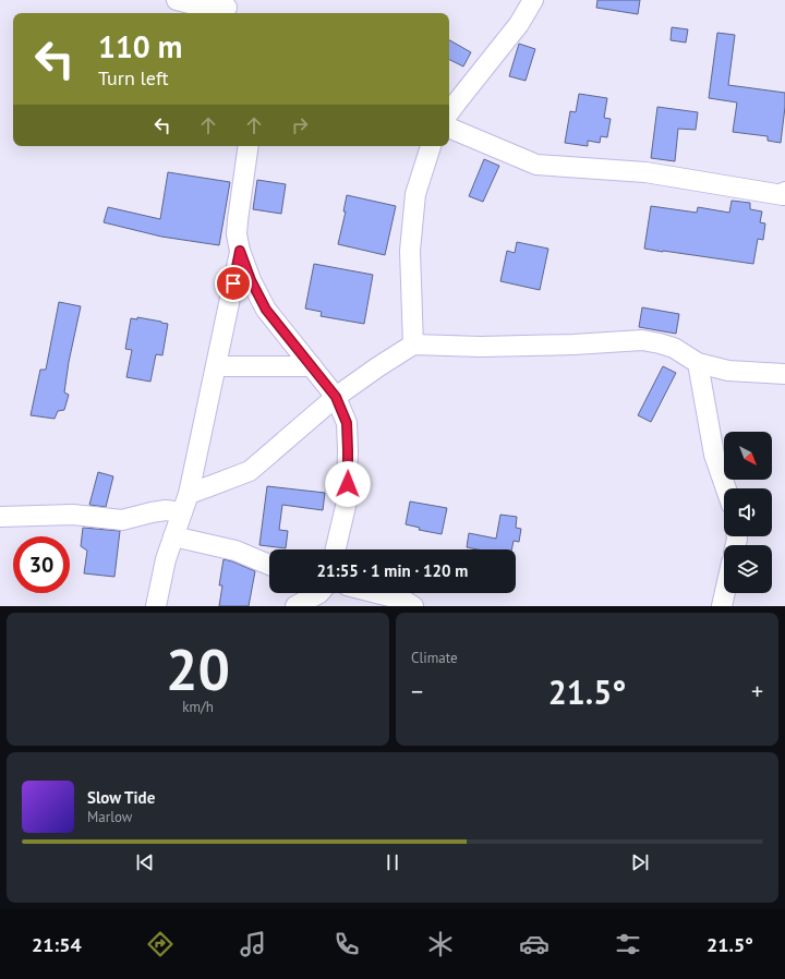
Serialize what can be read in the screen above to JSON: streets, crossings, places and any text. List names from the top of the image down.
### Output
{
  "north": "bottom right",
  "page": {
    "turn": ["110 m", "Turn left"],
    "limit": "30",
    "trip": "21:55 · 1 min · 120 m",
    "tile": [
      ["20", "km/h"],
      "Climate"
    ],
    "heat": ["−", "21.5°", "+"],
    "song": ["Slow Tide", "Marlow"],
    "tabs": ["21:54", "21.5°"]
  }
}
